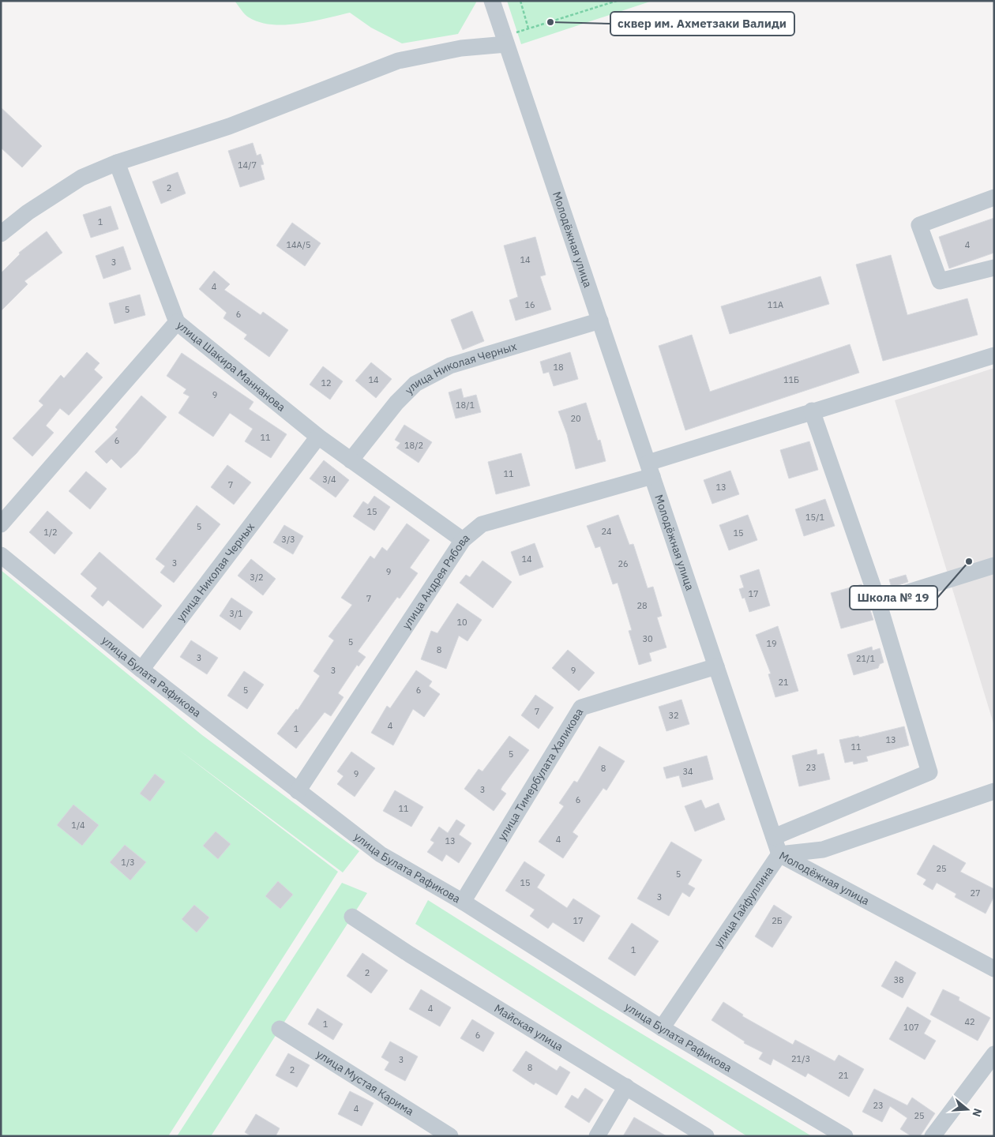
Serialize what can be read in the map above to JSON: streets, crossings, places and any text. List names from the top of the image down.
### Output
{
  "streets": {
    "street": [
      "Молодёжная улица",
      "улица Шакира Маннанова",
      "улица Николая Черных",
      "улица Андрея Рябова",
      "улица Булата Рафикова",
      "улица Тимербулата Халикова",
      "улица Гайфуллина",
      "Майская улица",
      "улица Мустая Карима"
    ]
  },
  "crossings": [
    ["Молодёжная улица", "улица Николая Черных"],
    ["Молодёжная улица", "улица Андрея Рябова"],
    ["Молодёжная улица", "улица Тимербулата Халикова"],
    ["Молодёжная улица", "улица Гайфуллина"],
    ["улица Шакира Маннанова", "улица Николая Черных"],
    ["улица Шакира Маннанова", "улица Андрея Рябова"],
    ["улица Николая Черных", "улица Булата Рафикова"],
    ["улица Андрея Рябова", "улица Булата Рафикова"],
    ["улица Булата Рафикова", "улица Тимербулата Халикова"],
    ["улица Булата Рафикова", "улица Гайфуллина"]
  ],
  "places": ["сквер им. Ахметзаки Валиди", "Школа № 19"],
  "house_numbers": [
    "14/7",
    "2",
    "1",
    "14А/5",
    "4",
    "14",
    "3",
    "4",
    "16",
    "11А",
    "5",
    "6",
    "18",
    "14",
    "11Б",
    "12",
    "9",
    "18/1",
    "20",
    "11",
    "6",
    "18/2",
    "11",
    "3/4",
    "7",
    "13",
    "15",
    "15/1",
    "5",
    "24",
    "1/2",
    "15",
    "3/3",
    "14",
    "3",
    "26",
    "9",
    "3/2",
    "17",
    "7",
    "28",
    "3/1",
    "10",
    "30",
    "5",
    "19",
    "8",
    "3",
    "21/1",
    "3",
    "9",
    "21",
    "5",
    "6",
    "7",
    "32",
    "4",
    "1",
    "13",
    "11",
    "5",
    "23",
    "8",
    "34",
    "9",
    "3",
    "6",
    "11",
    "1/4",
    "4",
    "13",
    "1/3",
    "25",
    "5",
    "15",
    "27",
    "3",
    "17",
    "2Б",
    "1",
    "2",
    "38",
    "4",
    "42",
    "1",
    "107",
    "6",
    "21/3",
    "3",
    "8",
    "2",
    "21",
    "23",
    "4",
    "25"
  ],
  "north": "right"
}
